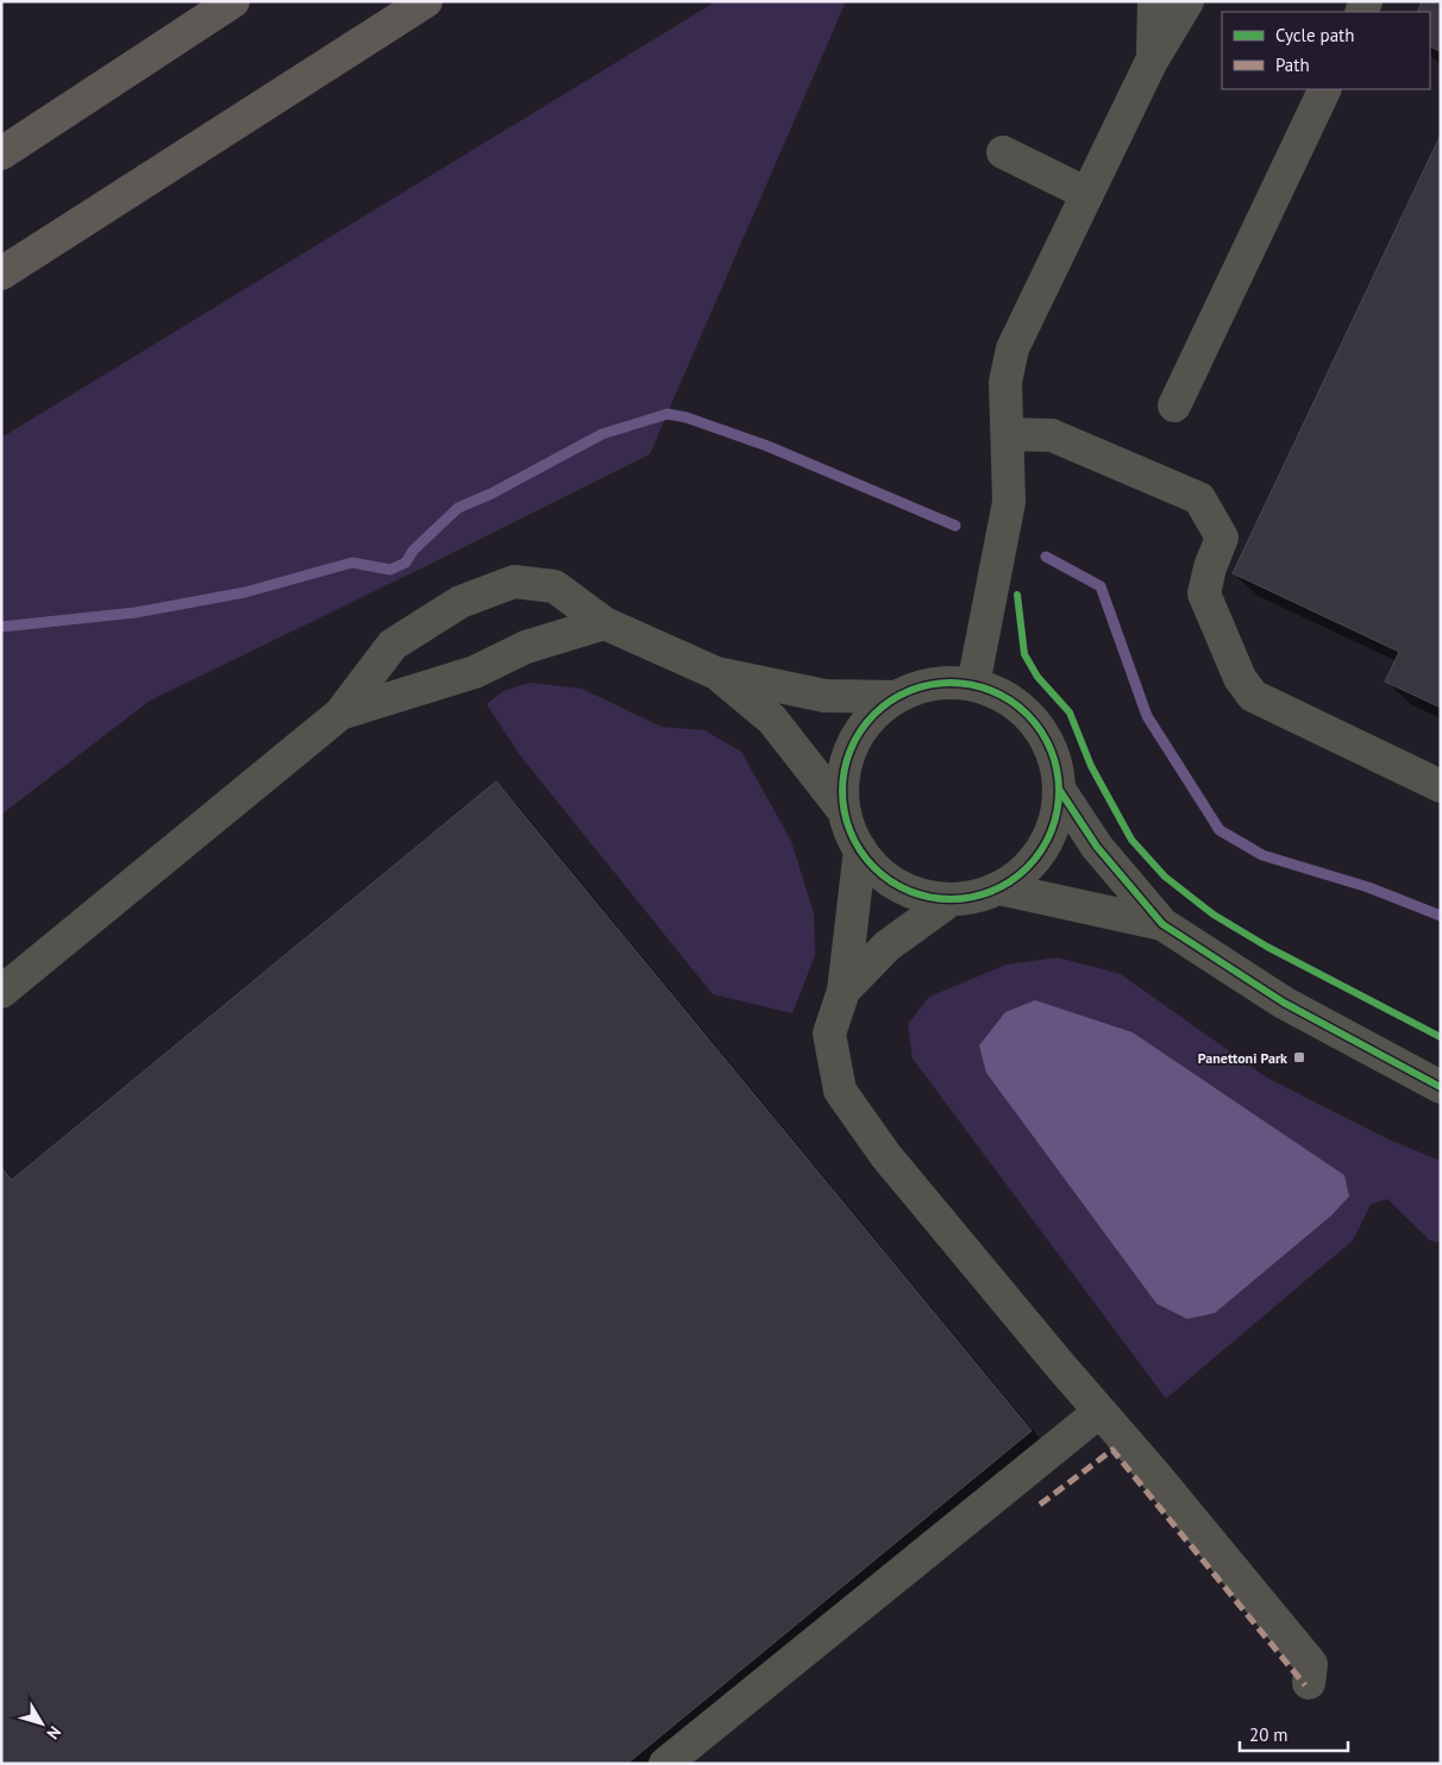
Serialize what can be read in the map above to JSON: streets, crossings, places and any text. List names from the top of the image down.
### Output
{
  "places": {
    "transit": ["Panettoni Park"]
  },
  "legend": ["Cycle path", "Path"],
  "scale_bar": "20 m",
  "north": "bottom right"
}
